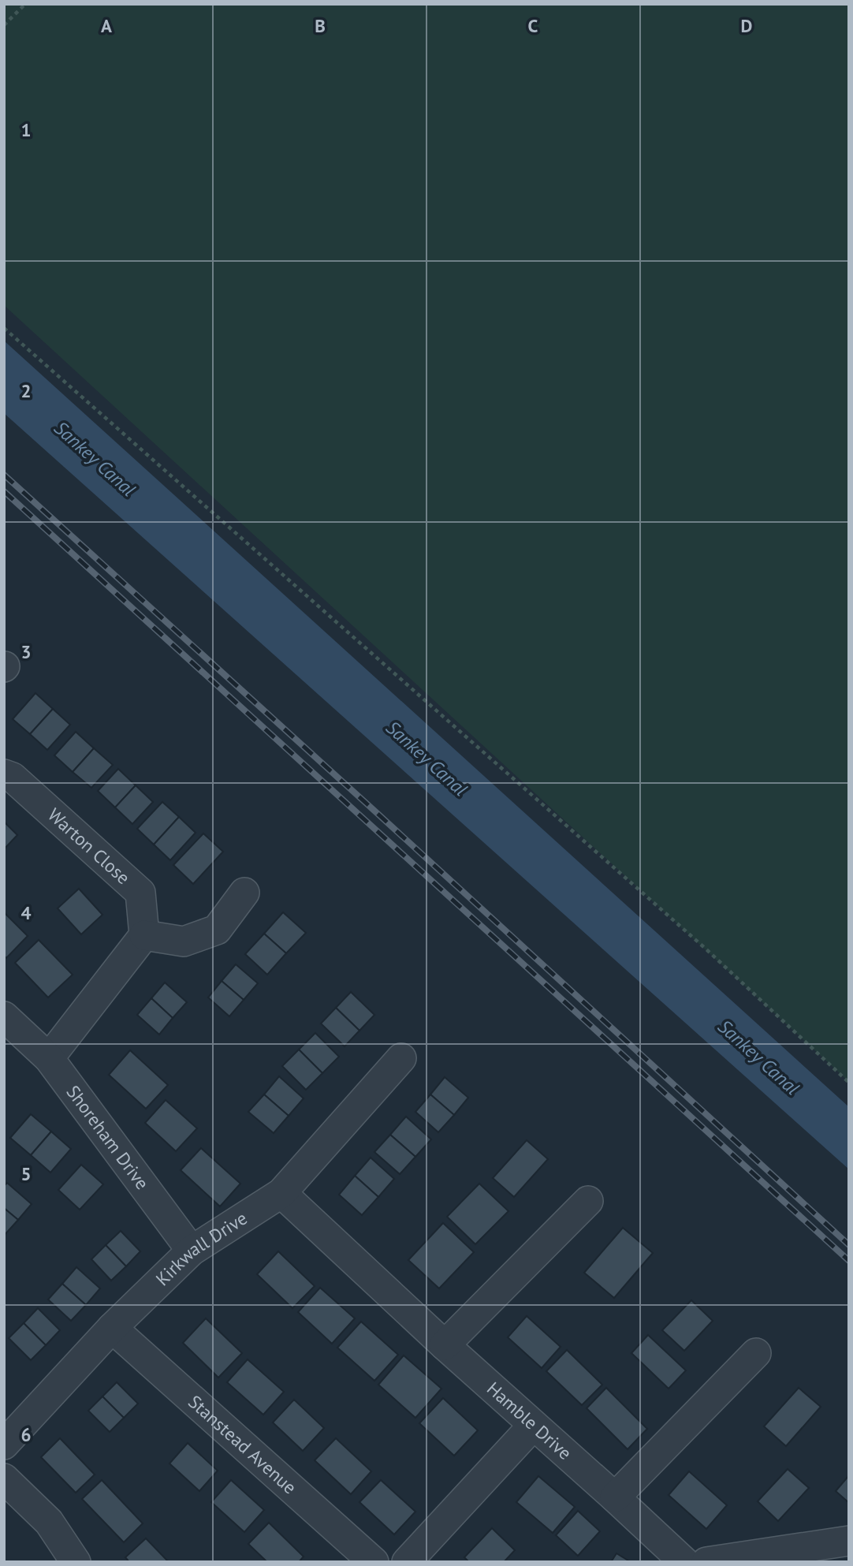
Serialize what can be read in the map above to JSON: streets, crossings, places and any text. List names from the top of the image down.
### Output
{
  "streets": {
    "street": [
      "Warton Close",
      "Shoreham Drive",
      "Kirkwall Drive",
      "Hamble Drive",
      "Stanstead Avenue"
    ]
  },
  "crossings": [
    ["Shoreham Drive", "Kirkwall Drive"],
    ["Kirkwall Drive", "Hamble Drive"],
    ["Kirkwall Drive", "Stanstead Avenue"]
  ],
  "water": ["Sankey Canal"],
  "grid": {
    "columns": [
      "A",
      "B",
      "C",
      "D"
    ],
    "rows": [
      "1",
      "2",
      "3",
      "4",
      "5",
      "6"
    ]
  }
}
